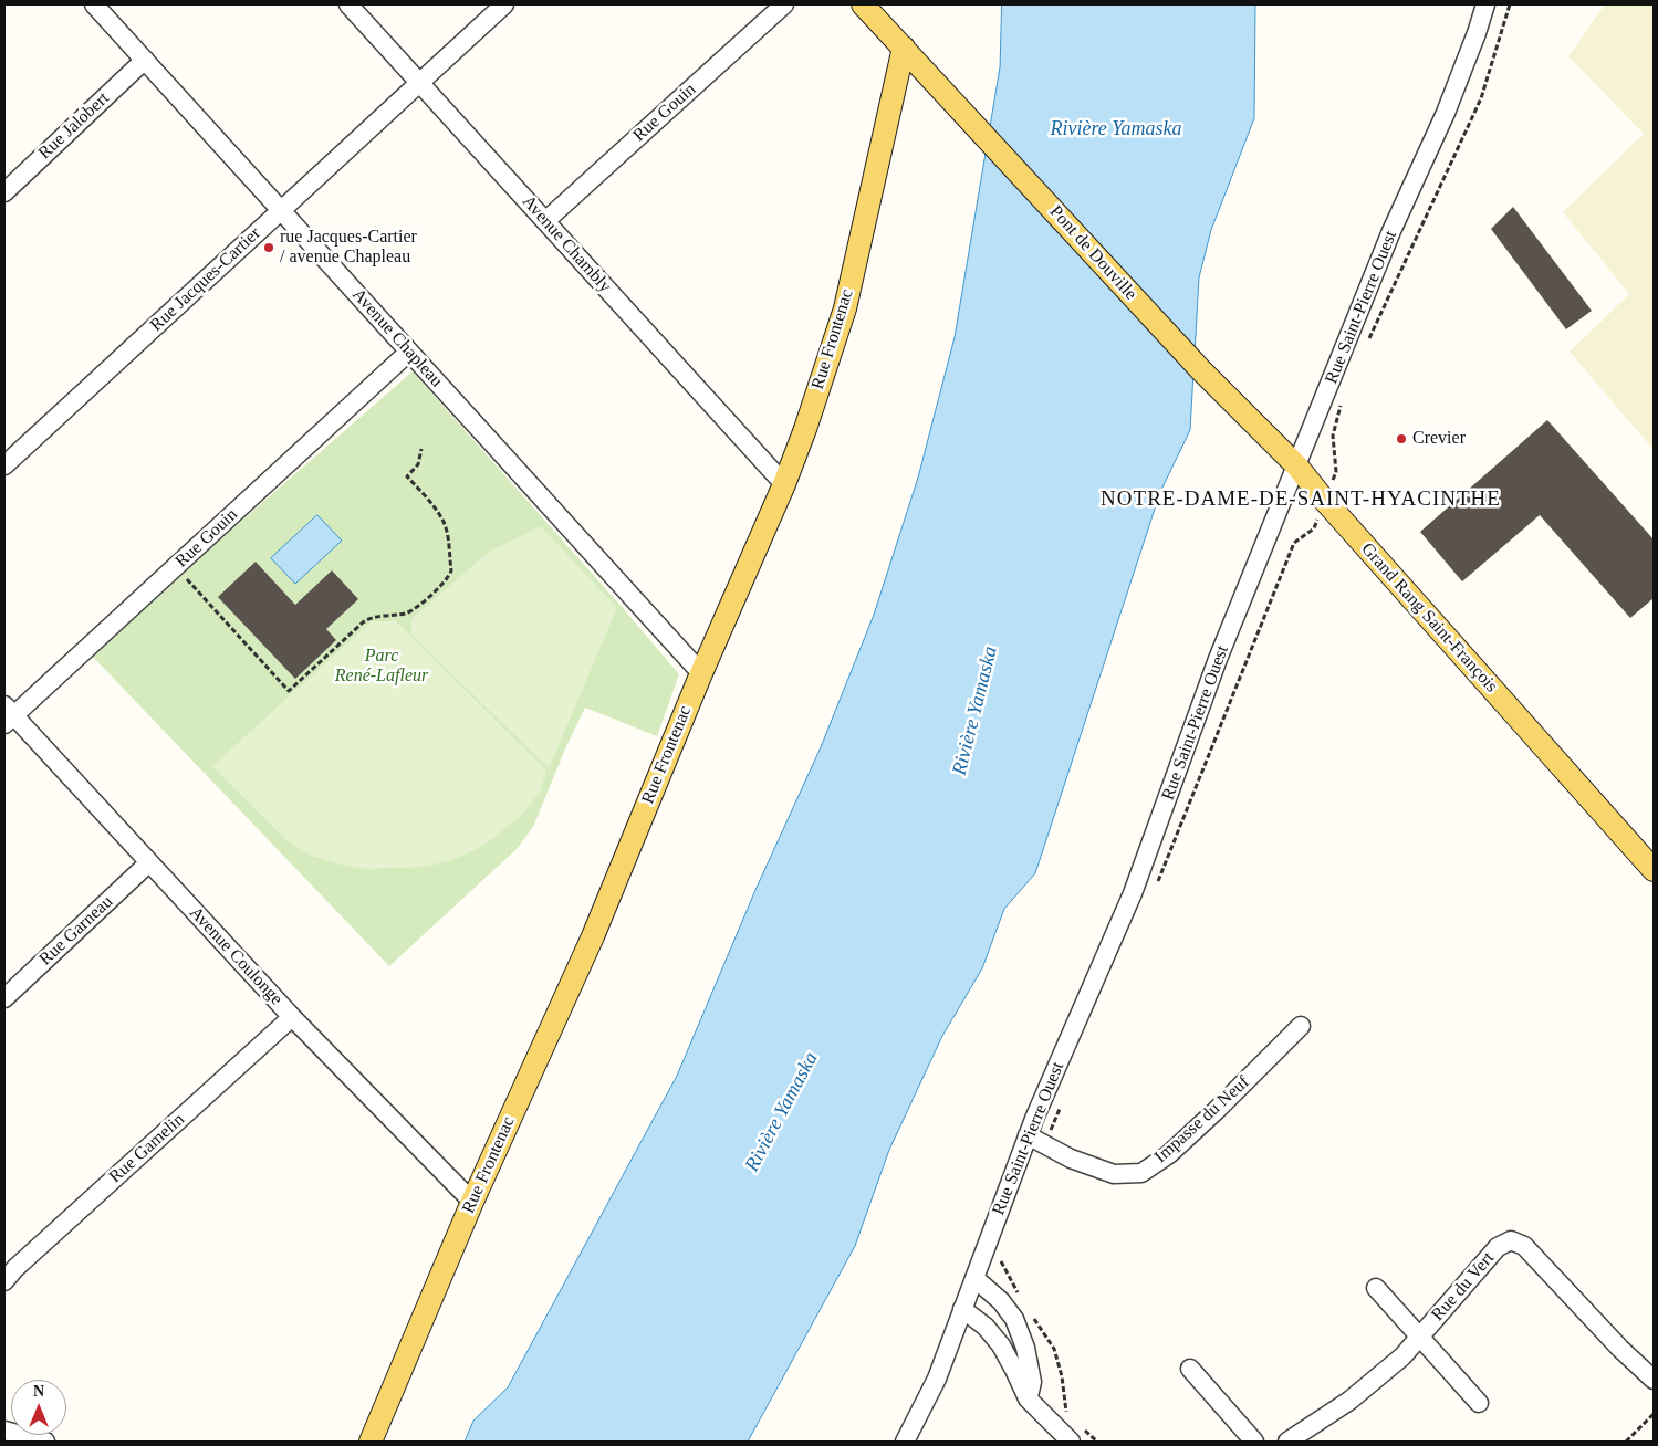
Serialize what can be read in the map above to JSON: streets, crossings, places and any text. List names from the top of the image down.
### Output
{
  "streets": {
    "main road": ["Pont de Douville", "Rue Frontenac", "Grand Rang Saint-François"],
    "street": [
      "Rue Gouin",
      "Rue Jalobert",
      "Avenue Chambly",
      "Rue Jacques-Cartier",
      "Rue Saint-Pierre Ouest",
      "Avenue Chapleau",
      "Rue Garneau",
      "Avenue Coulonge",
      "Impasse du Neuf",
      "Rue Gamelin",
      "Rue du Vert"
    ]
  },
  "crossings": [
    ["Rue Gouin", "Avenue Chambly"],
    ["Rue Gouin", "Avenue Chapleau"],
    ["Rue Gouin", "Avenue Coulonge"],
    ["Rue Jalobert", "Avenue Chapleau"],
    ["Avenue Chambly", "Rue Jacques-Cartier"],
    ["Avenue Chambly", "Rue Frontenac"],
    ["Pont de Douville", "Rue Frontenac"],
    ["Pont de Douville", "Grand Rang Saint-François"],
    ["Rue Jacques-Cartier", "Avenue Chapleau"],
    ["Rue Saint-Pierre Ouest", "Grand Rang Saint-François"],
    ["Rue Saint-Pierre Ouest", "Impasse du Neuf"],
    ["Avenue Chapleau", "Rue Frontenac"],
    ["Rue Frontenac", "Avenue Coulonge"],
    ["Rue Garneau", "Avenue Coulonge"],
    ["Avenue Coulonge", "Rue Gamelin"]
  ],
  "districts": ["NOTRE-DAME-DE-SAINT-HYACINTHE"],
  "water": ["Rivière Yamaska"],
  "parks": ["Parc René-Lafleur"],
  "places": ["rue Jacques-Cartier / avenue Chapleau", "Crevier"],
  "north": "top"
}
